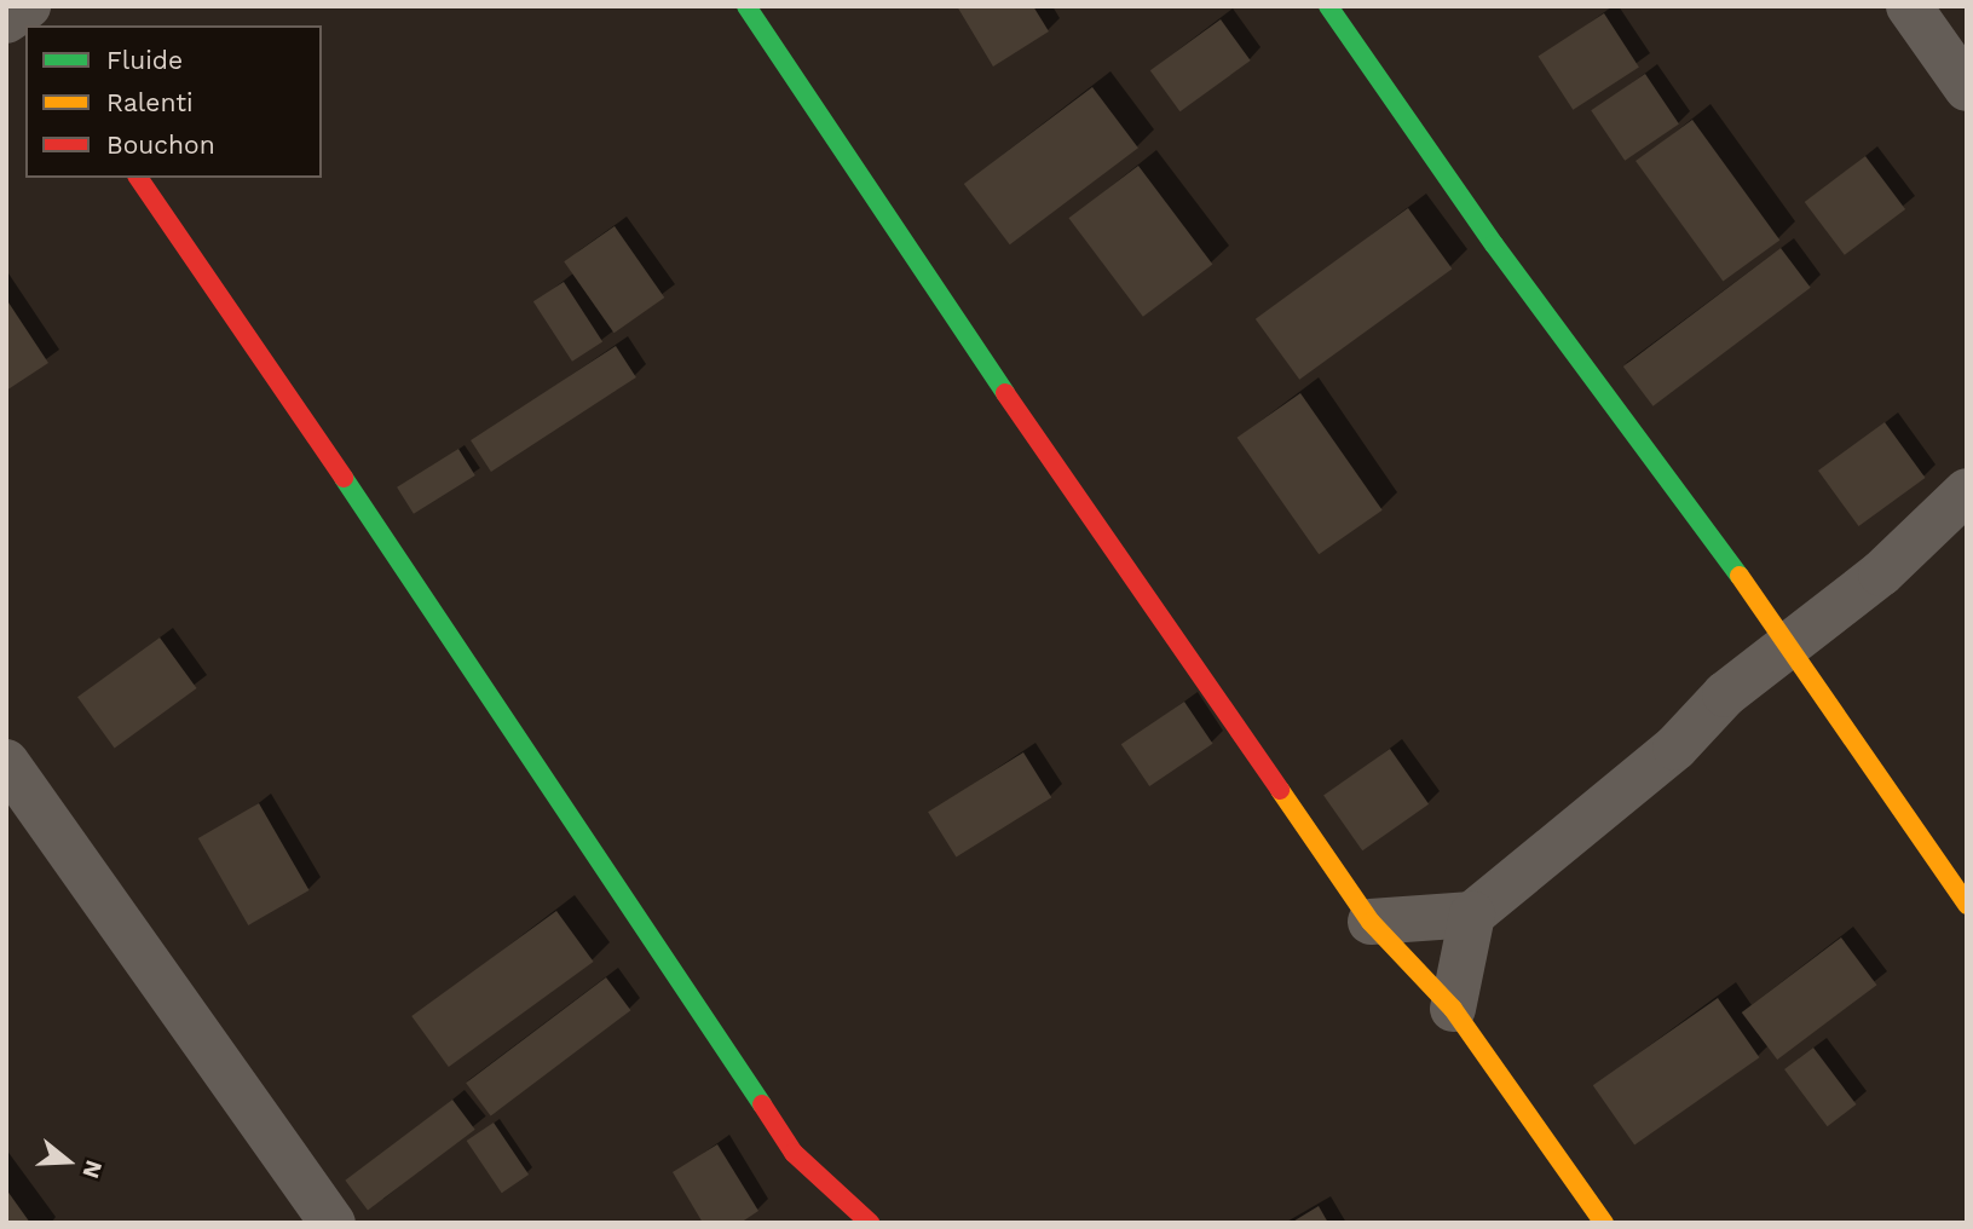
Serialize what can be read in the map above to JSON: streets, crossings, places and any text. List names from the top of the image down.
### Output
{
  "legend": ["Fluide", "Ralenti", "Bouchon"],
  "north": "right"
}
